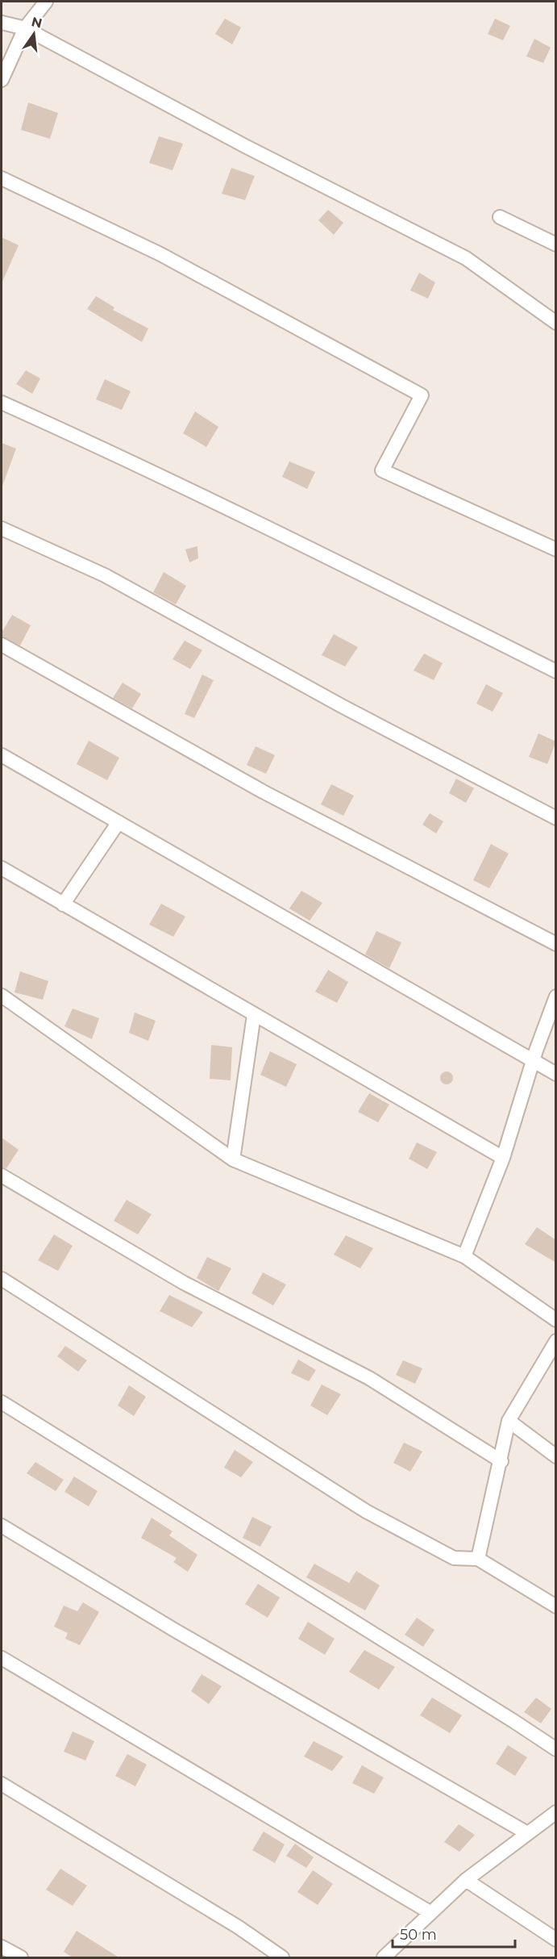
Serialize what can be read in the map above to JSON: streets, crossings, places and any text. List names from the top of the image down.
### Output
{
  "scale_bar": "50 m",
  "north": "top"
}
